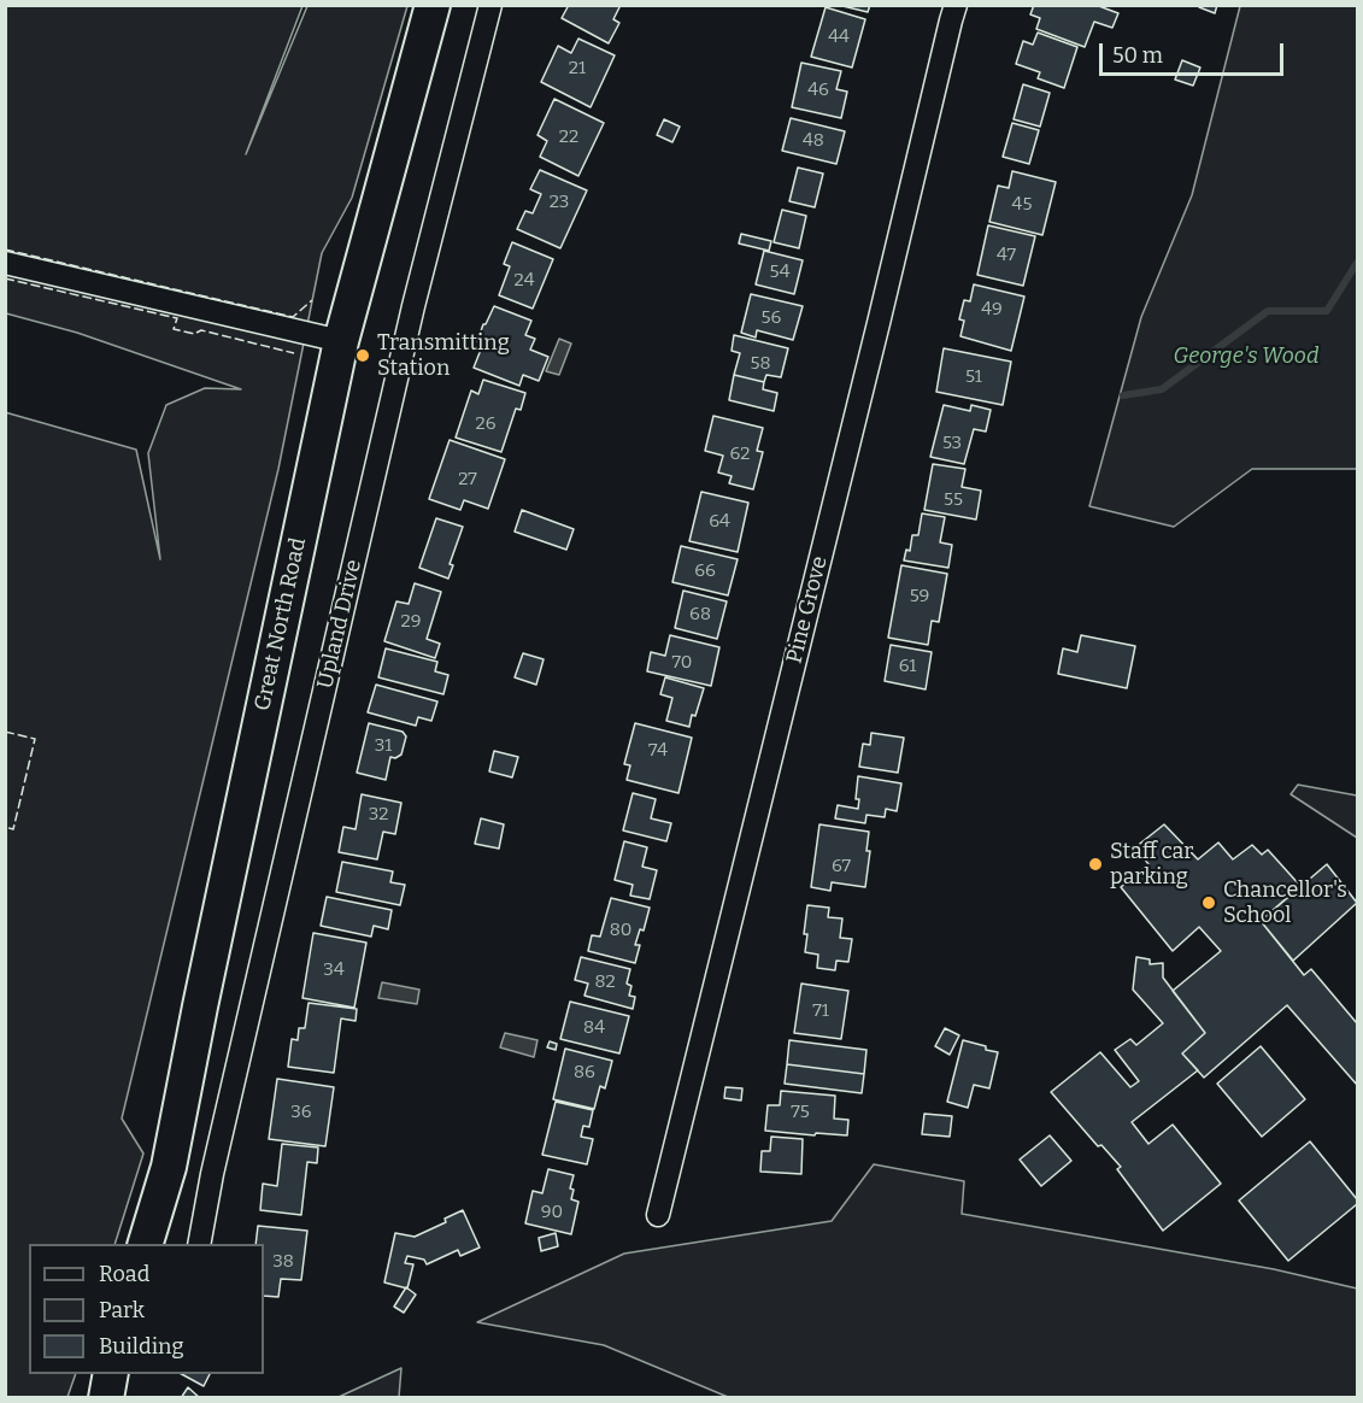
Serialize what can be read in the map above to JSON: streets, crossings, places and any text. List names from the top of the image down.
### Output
{
  "streets": {
    "main road": ["Great North Road"],
    "street": ["Pine Grove", "Upland Drive"]
  },
  "parks": ["George's Wood"],
  "places": ["Transmitting Station", "Staff car parking", "Chancellor's School"],
  "house_numbers": [
    "44",
    "21",
    "46",
    "22",
    "48",
    "23",
    "45",
    "47",
    "54",
    "24",
    "49",
    "56",
    "58",
    "51",
    "26",
    "53",
    "62",
    "27",
    "55",
    "64",
    "66",
    "59",
    "68",
    "29",
    "70",
    "61",
    "31",
    "74",
    "32",
    "67",
    "80",
    "34",
    "82",
    "71",
    "84",
    "86",
    "36",
    "75",
    "90",
    "38"
  ],
  "legend": ["Road", "Park", "Building"],
  "scale_bar": "50 m"
}
